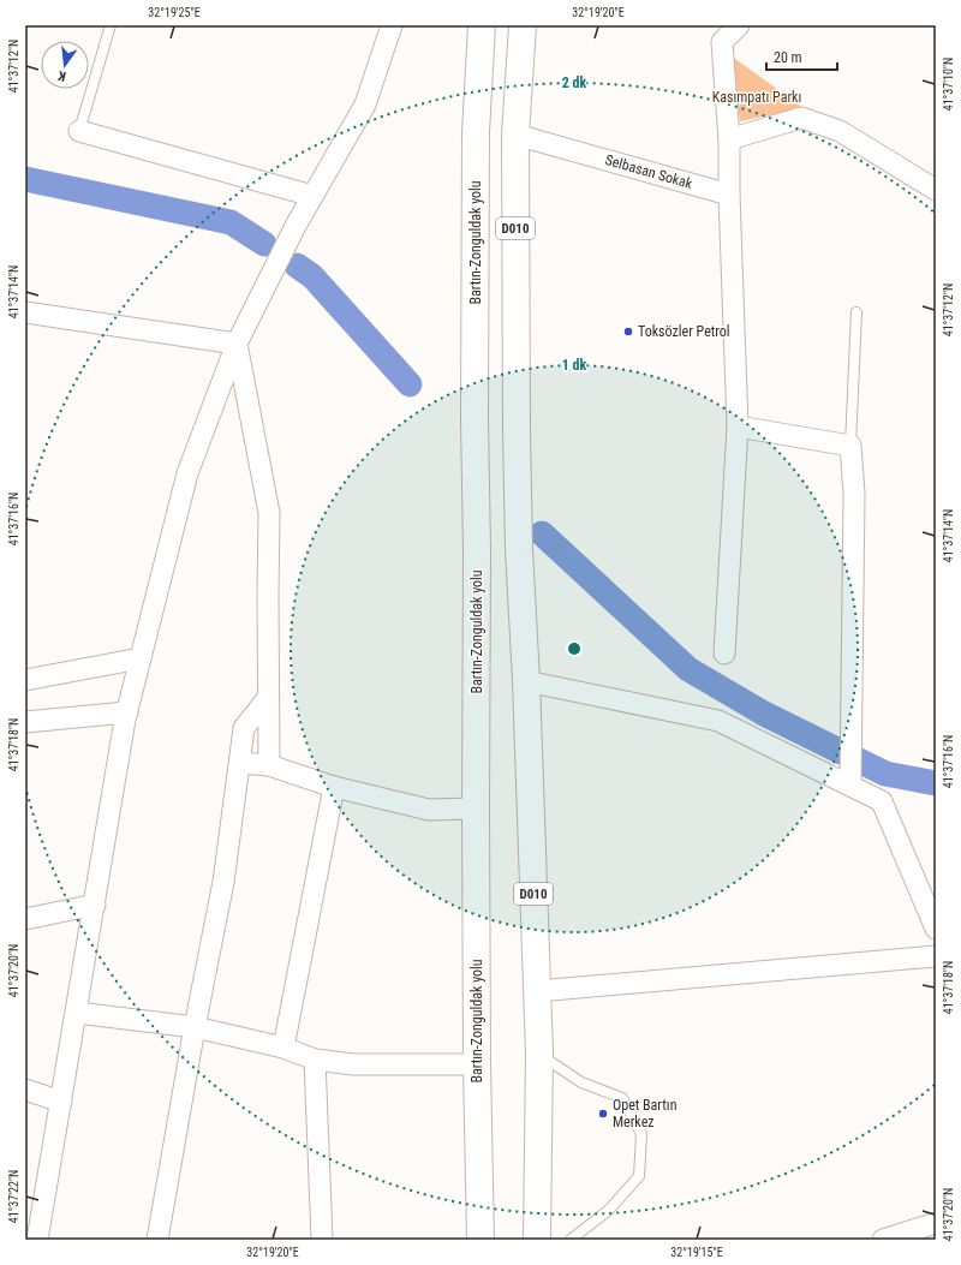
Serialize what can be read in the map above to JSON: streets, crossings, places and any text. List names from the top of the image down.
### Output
{
  "streets": {
    "highway": ["D010", "Bartın-Zonguldak yolu"],
    "street": ["Selbasan Sokak"]
  },
  "crossings": [
    ["Selbasan Sokak", "D010"]
  ],
  "parks": ["Kasımpatı Parkı"],
  "places": ["Toksözler Petrol", "Opet Bartın Merkez"],
  "scale_bar": "20 m",
  "north": "bottom",
  "coordinates": [
    "32°19'25\"E",
    "32°19'20\"E",
    "41°37'12\"N",
    "41°37'10\"N",
    "41°37'14\"N",
    "41°37'16\"N",
    "41°37'18\"N",
    "41°37'20\"N",
    "41°37'22\"N",
    "32°19'15\"E"
  ],
  "rings": ["2 dk", "1 dk"]
}
